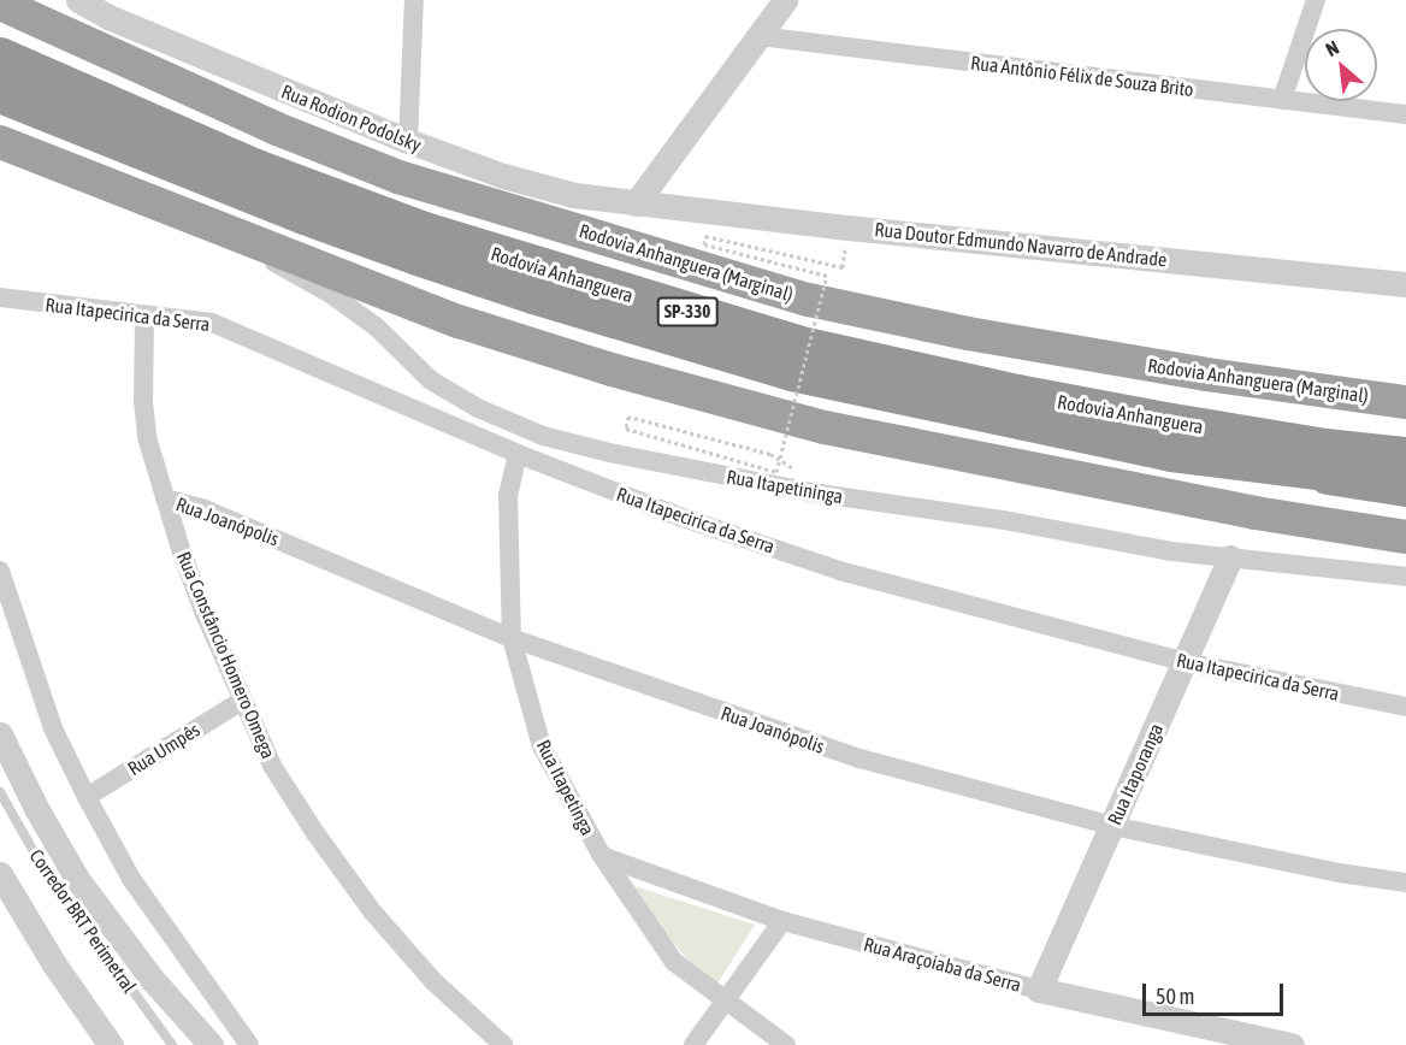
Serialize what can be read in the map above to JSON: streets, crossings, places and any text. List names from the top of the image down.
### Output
{
  "streets": {
    "highway": ["Rodovia Anhanguera (Marginal)", "Rodovia Anhanguera", "SP-330"],
    "street": [
      "Rua Antônio Félix de Souza Brito",
      "Rua Rodion Podolsky",
      "Rua Doutor Edmundo Navarro de Andrade",
      "Rua Itapecirica da Serra",
      "Rua Itapetininga",
      "Rua Joanópolis",
      "Rua Constâncio Homero Omega",
      "Rua Umpês",
      "Rua Itaporanga",
      "Rua Itapetinga",
      "Rua Araçoiaba da Serra"
    ],
    "lane": ["Corredor BRT Perimetral"]
  },
  "crossings": [
    ["Rua Rodion Podolsky", "Rua Doutor Edmundo Navarro de Andrade"],
    ["Rua Itapecirica da Serra", "Rua Constâncio Homero Omega"],
    ["Rua Itapecirica da Serra", "Rua Itaporanga"],
    ["Rua Itapecirica da Serra", "Rua Itapetinga"],
    ["Rua Itapetininga", "Rua Itaporanga"],
    ["Rua Joanópolis", "Rua Constâncio Homero Omega"],
    ["Rua Joanópolis", "Rua Itaporanga"],
    ["Rua Joanópolis", "Rua Itapetinga"],
    ["Rua Constâncio Homero Omega", "Rua Umpês"],
    ["Rua Itaporanga", "Rua Araçoiaba da Serra"],
    ["Rua Itapetinga", "Rua Araçoiaba da Serra"]
  ],
  "scale_bar": "50 m",
  "north": "top left"
}
